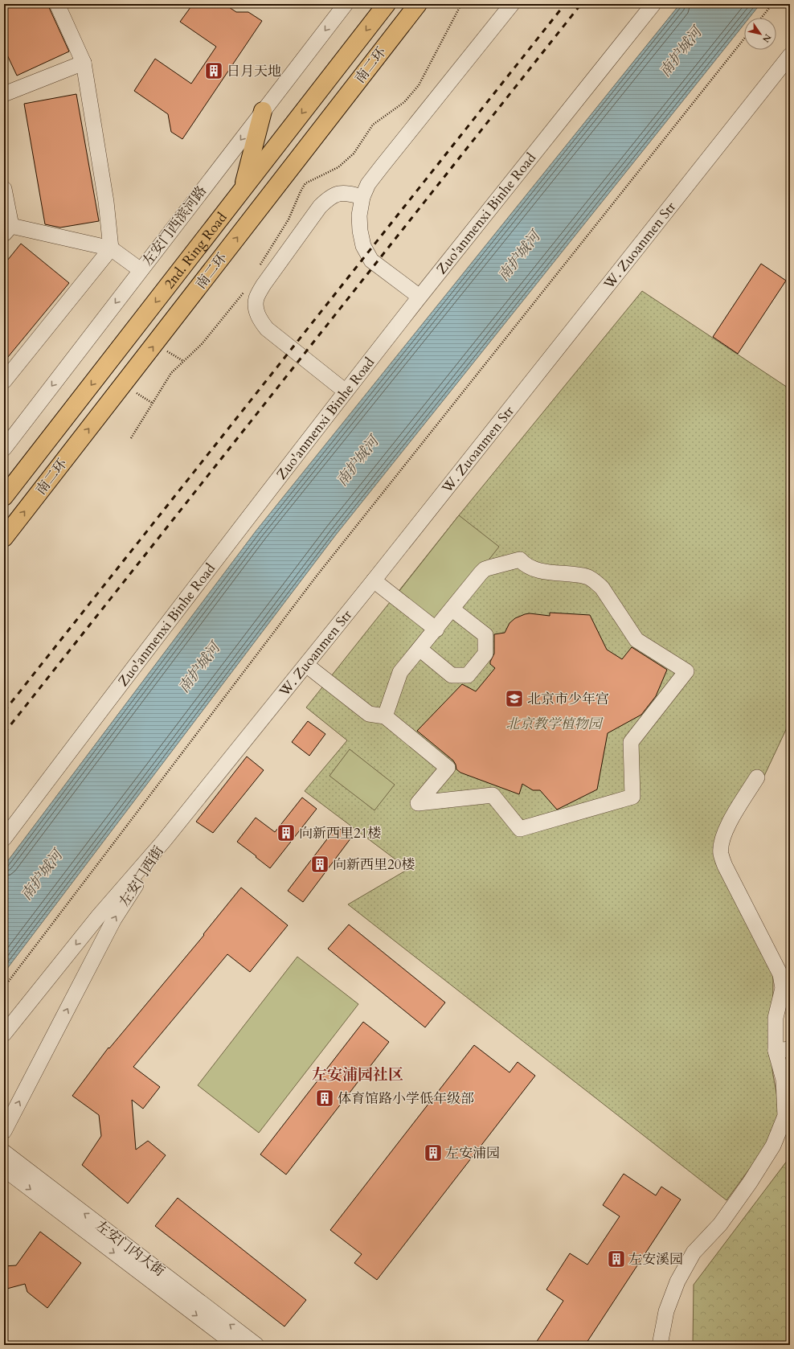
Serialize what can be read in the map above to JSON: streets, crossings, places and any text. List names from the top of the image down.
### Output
{
  "streets": {
    "highway": ["南二环", "2nd. Ring Road"],
    "street": [
      "Zuo'anmenxi Binhe Road",
      "左安门西滨河路",
      "W. Zuoanmen Str",
      "左安门西街",
      "左安门内大街"
    ]
  },
  "crossings": [
    ["W. Zuoanmen Str", "左安门西街"]
  ],
  "one_way": ["南二环", "2nd. Ring Road"],
  "districts": ["左安浦园社区"],
  "water": ["南护城河"],
  "parks": ["北京教学植物园"],
  "places": {
    "building": [
      "日月天地",
      "向新西里21楼",
      "向新西里20楼",
      "体育馆路小学低年级部",
      "左安浦园",
      "左安溪园"
    ],
    "school or university": ["北京市少年宫"]
  },
  "north": "bottom right"
}
